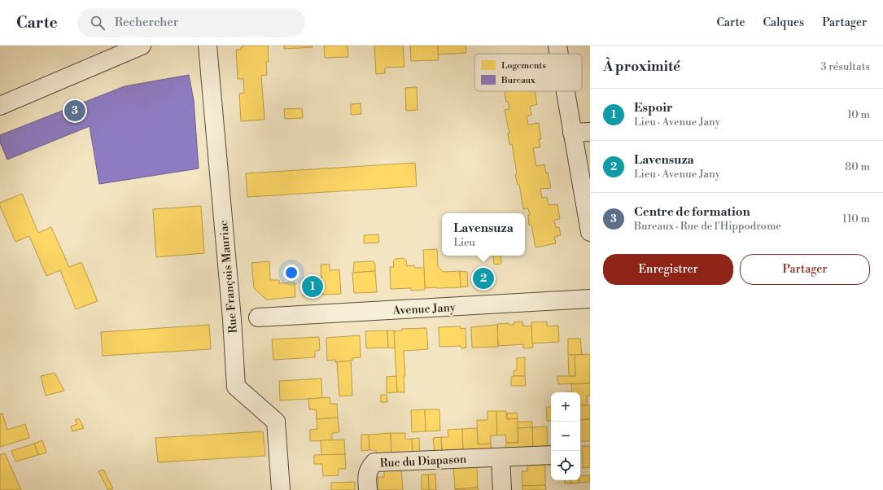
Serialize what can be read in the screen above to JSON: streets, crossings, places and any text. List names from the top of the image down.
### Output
{
  "streets": {
    "street": ["Rue François Mauriac", "Avenue Jany", "Rue du Diapason"]
  },
  "legend": ["Logements", "Bureaux"],
  "page": {
    "header": "Carte",
    "search": "Rechercher",
    "nav": ["Carte", "Calques", "Partager"],
    "heading": ["À proximité", "3 résultats"],
    "list": [
      {
        "mark": "1",
        "name": "Espoir",
        "note": "Lieu · Avenue Jany",
        "value": "10 m"
      },
      {
        "mark": "2",
        "name": "Lavensuza",
        "note": "Lieu · Avenue Jany",
        "value": "80 m"
      },
      {
        "mark": "3",
        "name": "Centre de formation",
        "note": "Bureaux · Rue de l'Hippodrome",
        "value": "110 m"
      }
    ],
    "pins": ["3", "2", "1"],
    "popup": ["Lavensuza", "Lieu"],
    "buttons": ["Enregistrer", "Partager"],
    "map_buttons": ["+", "−"]
  }
}
